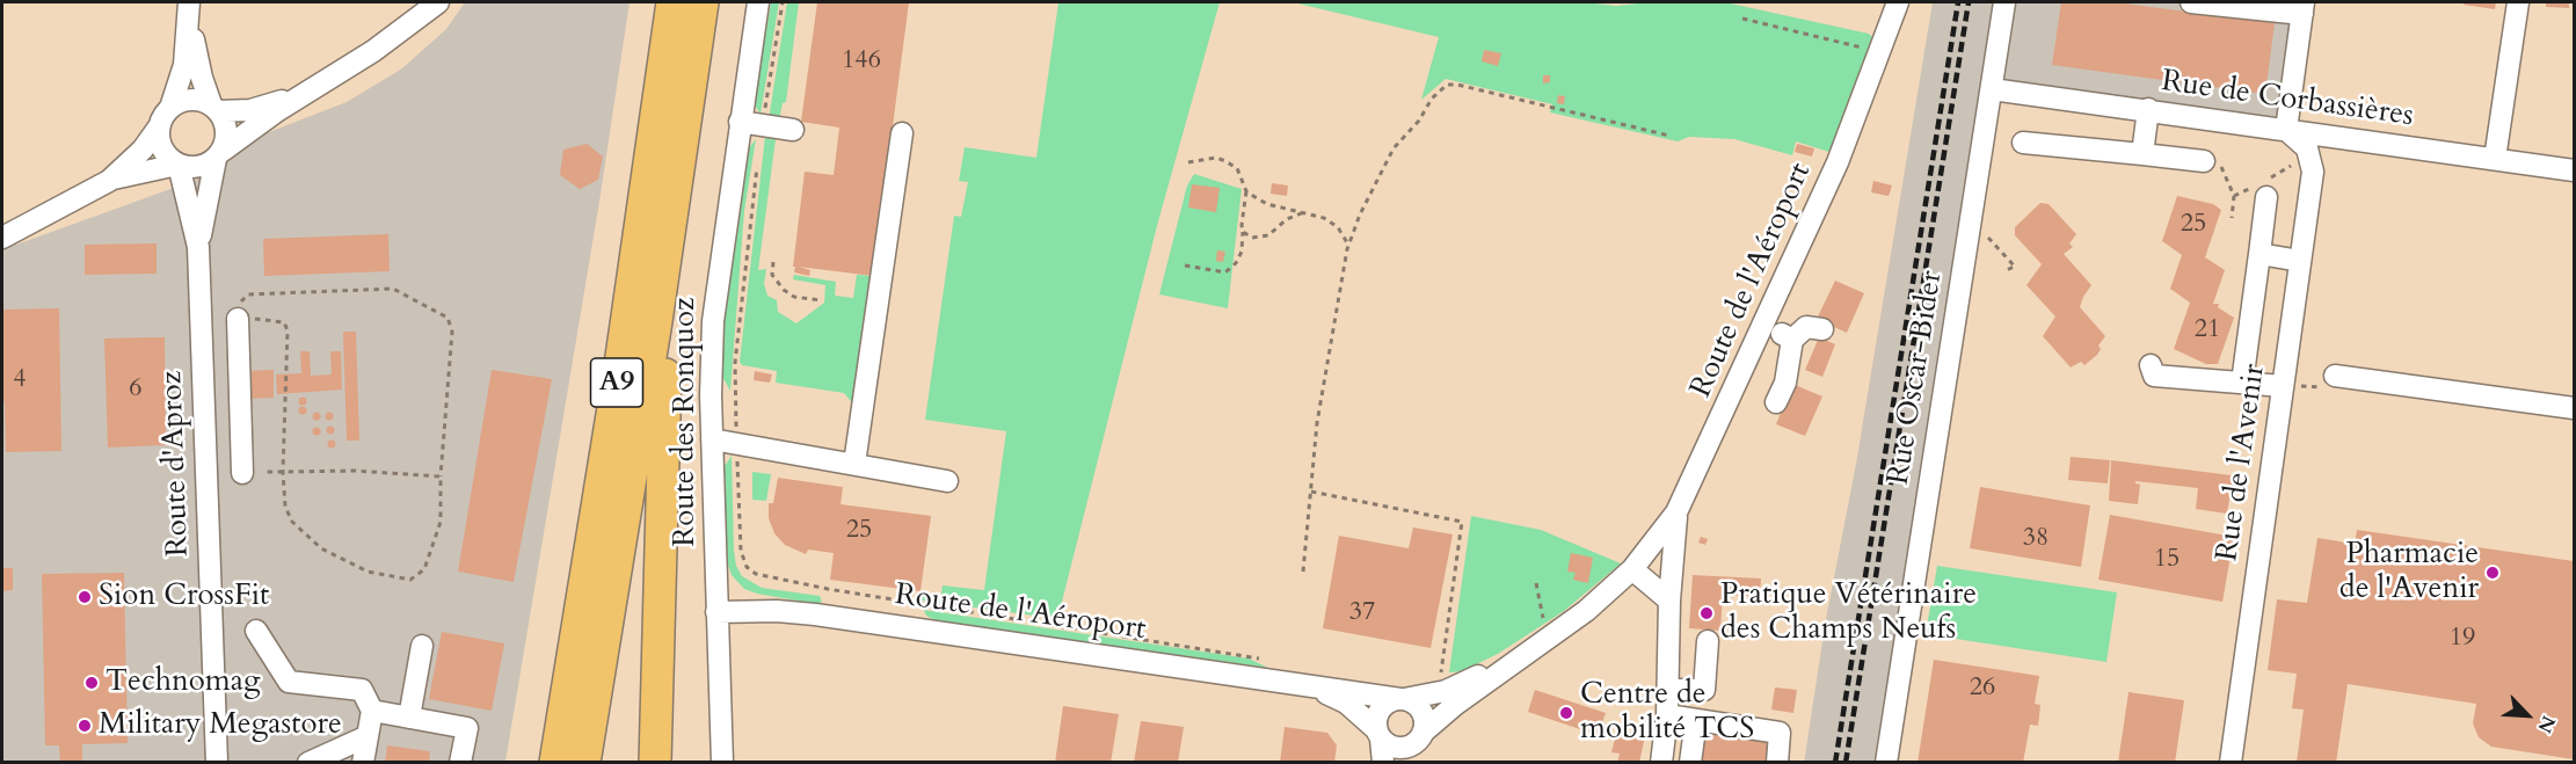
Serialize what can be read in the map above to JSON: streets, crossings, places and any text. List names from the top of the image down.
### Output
{
  "streets": {
    "highway": ["A9"],
    "street": [
      "Rue de Corbassières",
      "Route de l'Aéroport",
      "Rue Oscar-Bider",
      "Route des Ronquoz",
      "Rue de l'Avenir",
      "Route d'Aproz"
    ]
  },
  "crossings": [
    ["Rue de Corbassières", "Rue Oscar-Bider"],
    ["Route de l'Aéroport", "Route des Ronquoz"]
  ],
  "places": [
    "Pharmacie de l'Avenir",
    "Sion CrossFit",
    "Pratique Vétérinaire des Champs Neufs",
    "Technomag",
    "Centre de mobilité TCS",
    "Military Megastore"
  ],
  "house_numbers": [
    "146",
    "25",
    "21",
    "4",
    "6",
    "25",
    "38",
    "15",
    "37",
    "19",
    "26"
  ],
  "north": "bottom right"
}
